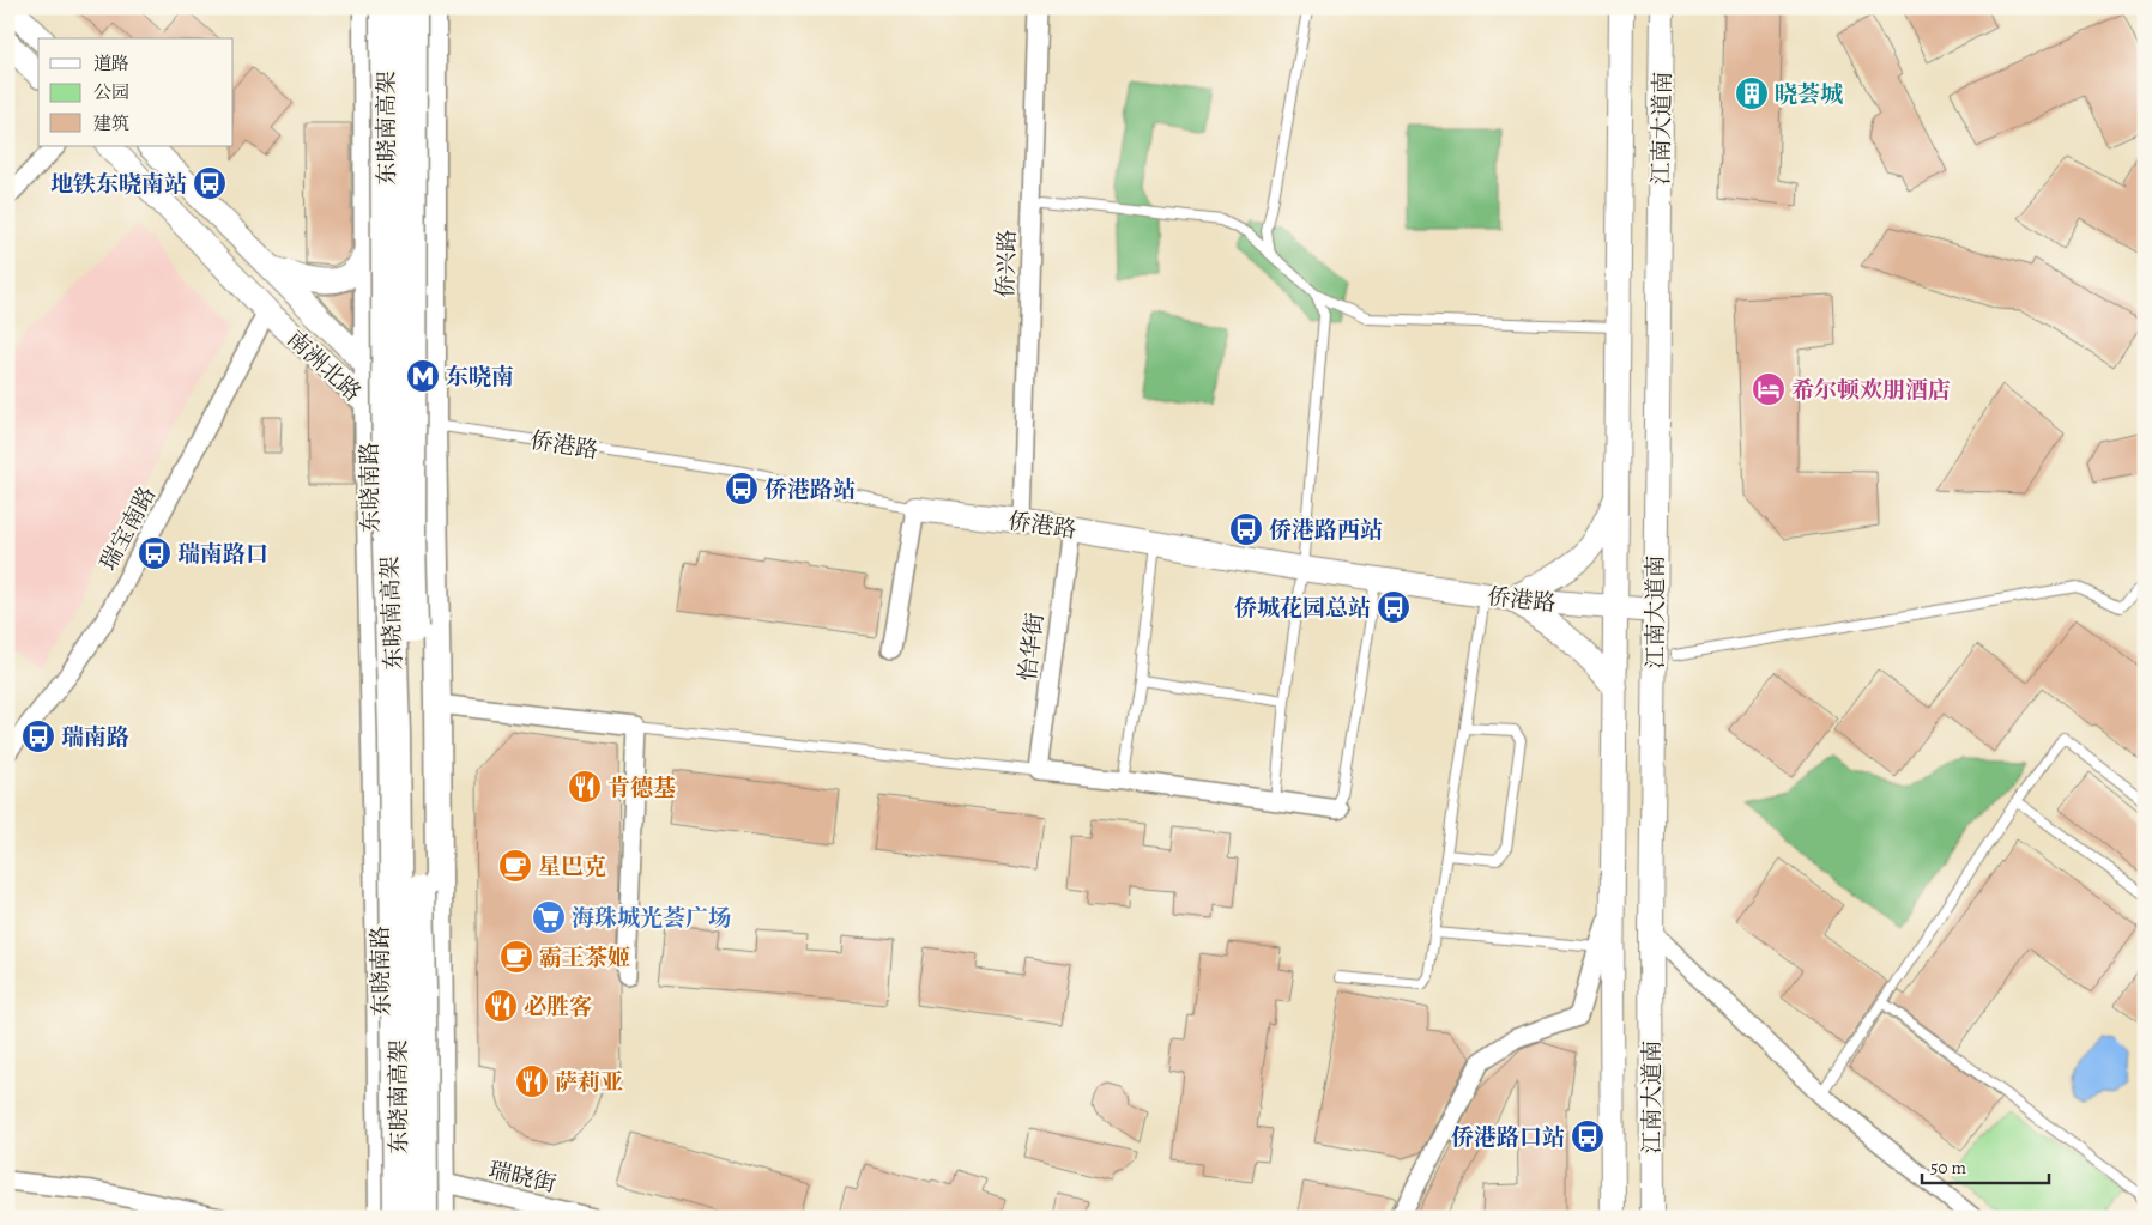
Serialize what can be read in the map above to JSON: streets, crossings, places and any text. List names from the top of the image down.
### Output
{
  "streets": {
    "highway": ["东晓南高架"],
    "main road": [
      "江南大道南",
      "南洲北路",
      "侨港路",
      "东晓南路"
    ],
    "street": [
      "侨兴路",
      "瑞宝南路",
      "怡华街",
      "瑞晓街"
    ]
  },
  "crossings": [
    ["江南大道南", "侨港路"],
    ["侨兴路", "侨港路"],
    ["南洲北路", "侨港路"],
    ["南洲北路", "东晓南路"],
    ["南洲北路", "瑞宝南路"],
    ["侨港路", "怡华街"]
  ],
  "places": {
    "building": ["晓荟城"],
    "bus stop": [
      "地铁东晓南站",
      "侨港路站",
      "侨港路西站",
      "瑞南路口",
      "侨城花园总站",
      "瑞南路",
      "侨港路口站"
    ],
    "metro station": ["东晓南"],
    "hotel": ["希尔顿欢朋酒店"],
    "restaurant": ["肯德基", "必胜客", "萨莉亚"],
    "cafe": ["星巴克", "霸王茶姬"],
    "supermarket": ["海珠城光荟广场"]
  },
  "legend": ["道路", "公园", "建筑"],
  "scale_bar": "50 m"
}
